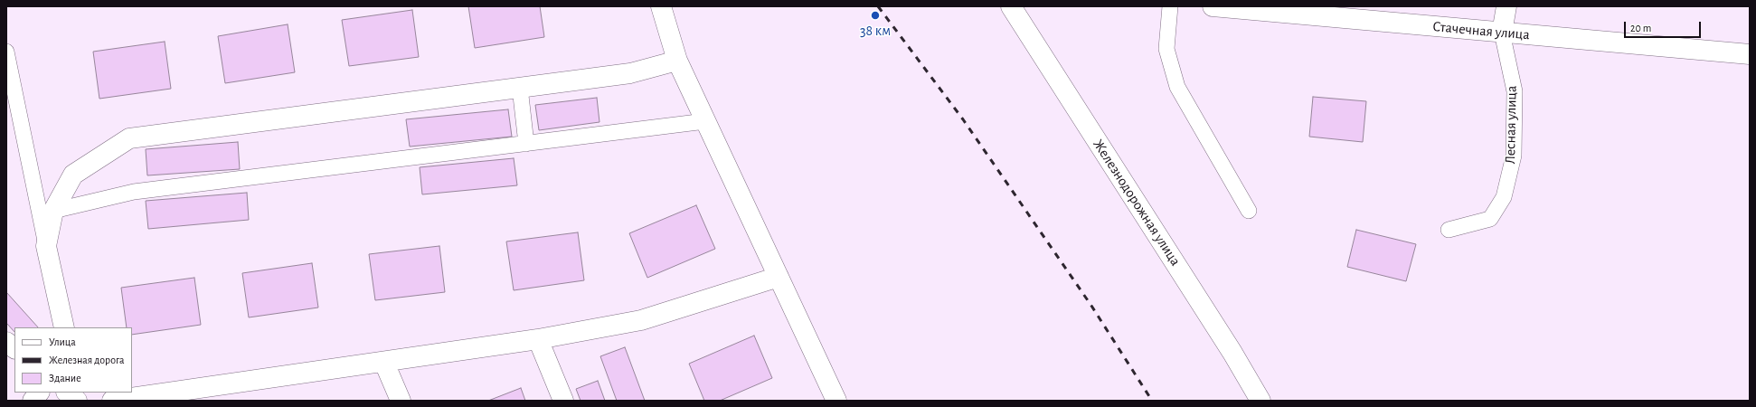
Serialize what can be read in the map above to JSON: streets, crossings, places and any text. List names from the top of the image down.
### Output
{
  "streets": {
    "street": ["Стачечная улица", "Лесная улица", "Железнодорожная улица"]
  },
  "crossings": [
    ["Стачечная улица", "Лесная улица"]
  ],
  "places": ["38 км"],
  "legend": ["Улица", "Железная дорога", "Здание"],
  "scale_bar": "20 m"
}
